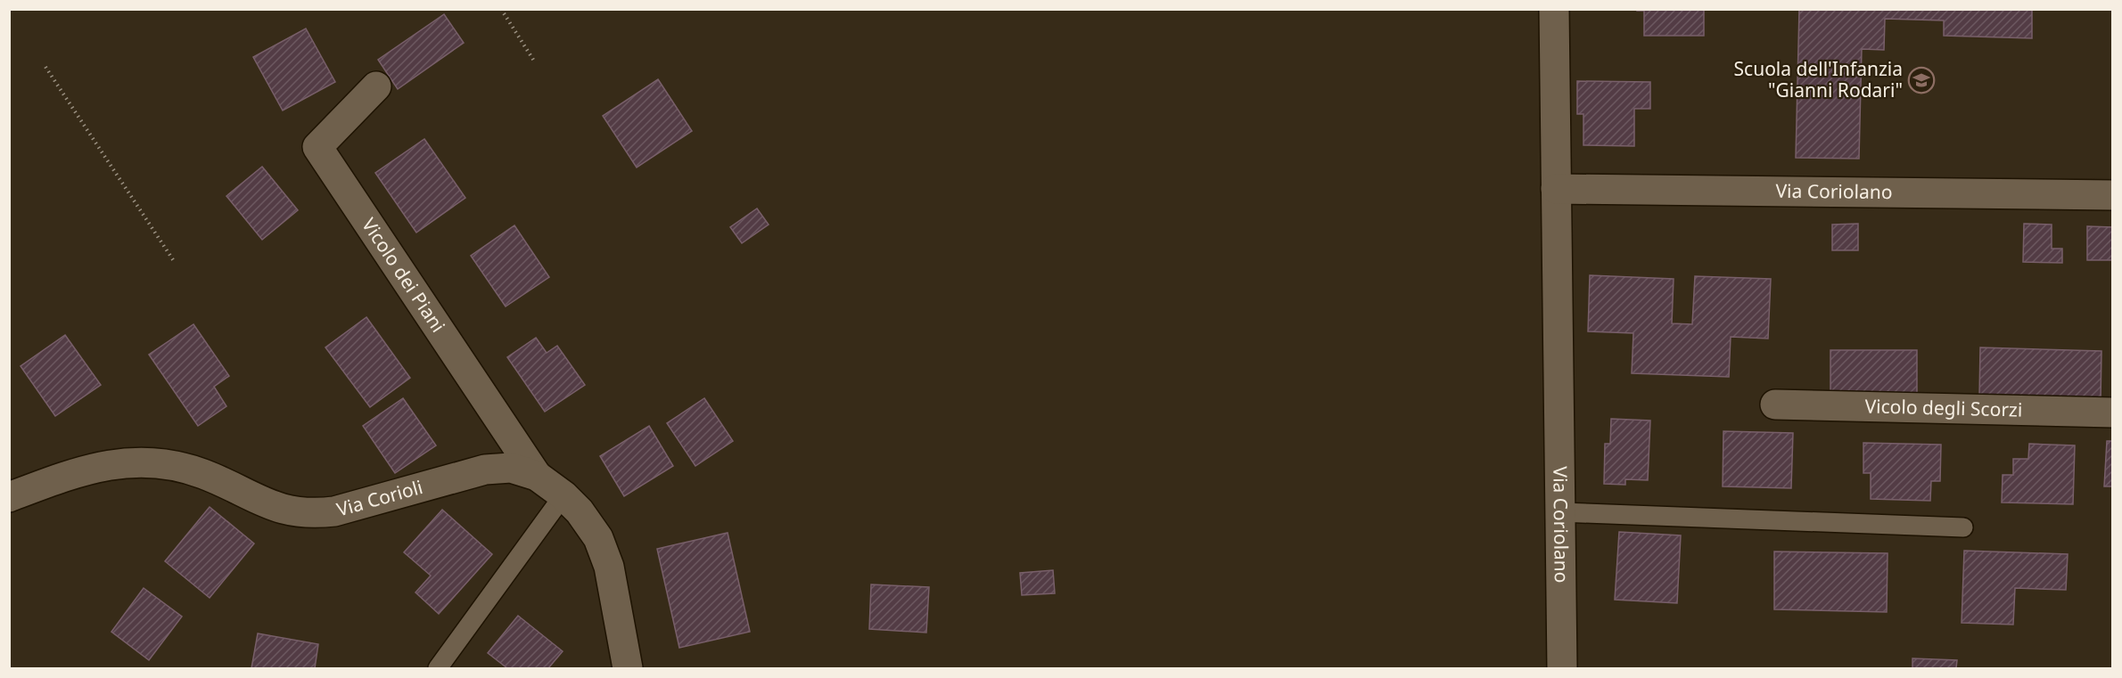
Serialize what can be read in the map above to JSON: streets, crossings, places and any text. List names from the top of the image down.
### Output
{
  "streets": {
    "street": [
      "Via Coriolano",
      "Vicolo dei Piani",
      "Vicolo degli Scorzi",
      "Via Corioli"
    ]
  },
  "crossings": [
    ["Vicolo dei Piani", "Via Corioli"]
  ],
  "places": {
    "school or university": ["Scuola dell'Infanzia \"Gianni Rodari\""]
  }
}
